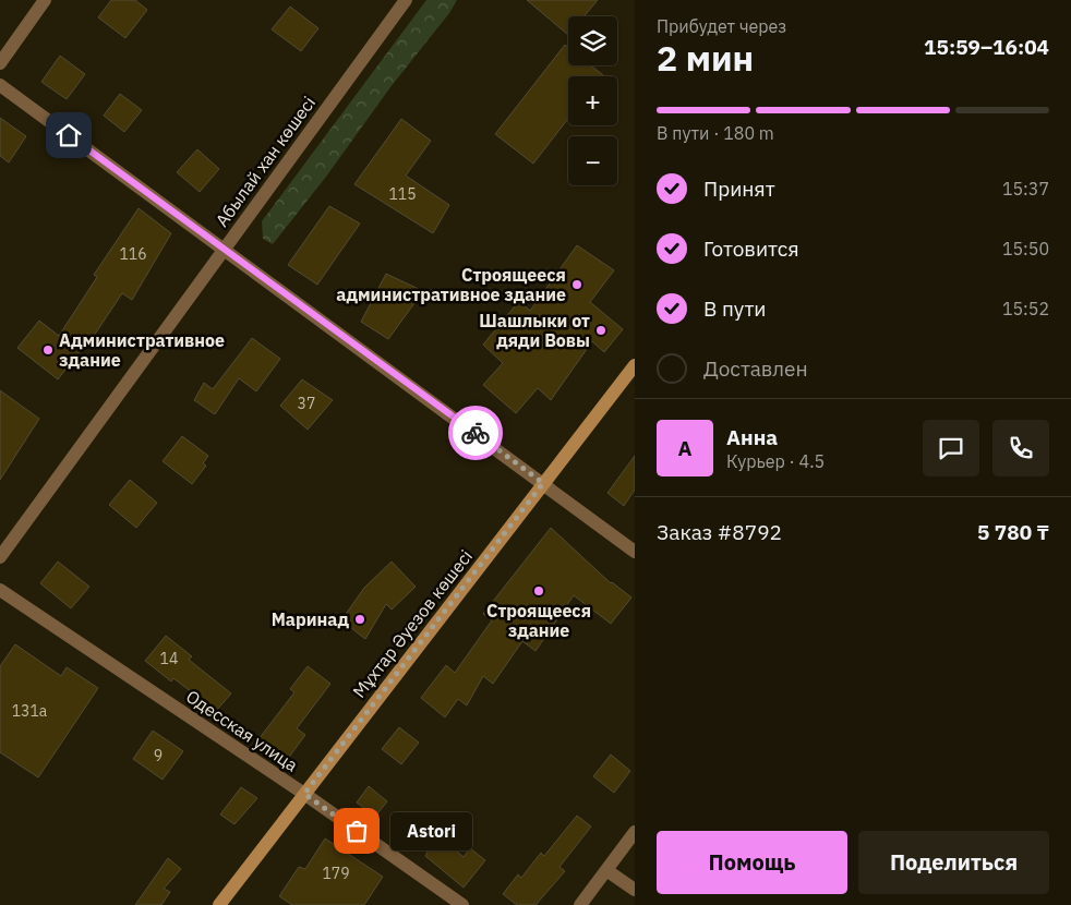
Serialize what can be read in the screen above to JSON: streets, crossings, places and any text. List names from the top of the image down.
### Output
{
  "streets": {
    "main road": ["Мұхтар Әуезов көшесі"],
    "street": ["Абылай хан көшесі", "Одесская улица"]
  },
  "crossings": [
    ["Мұхтар Әуезов көшесі", "Одесская улица"]
  ],
  "places": [
    "Строящееся административное здание",
    "Шашлыки от дяди Вовы",
    "Административное здание",
    "Строящееся здание",
    "Маринад",
    "Astori"
  ],
  "house_numbers": [
    "115",
    "116",
    "37",
    "14",
    "131а",
    "9",
    "179"
  ],
  "page": {
    "heading": ["2 мин", "Прибудет через", "15:59–16:04"],
    "panel": [
      "Анна",
      "Курьер · 4.5",
      "Заказ #8792",
      "5 780 ₸"
    ],
    "map_buttons": ["+", "−"],
    "bar": "В пути · 180 m",
    "list": [
      ["Принят", "15:37"],
      ["Готовится", "15:50"],
      ["В пути", "15:52"],
      "Доставлен"
    ],
    "round": "А",
    "bubble": "Astori",
    "buttons": ["Помощь", "Поделиться"]
  }
}
